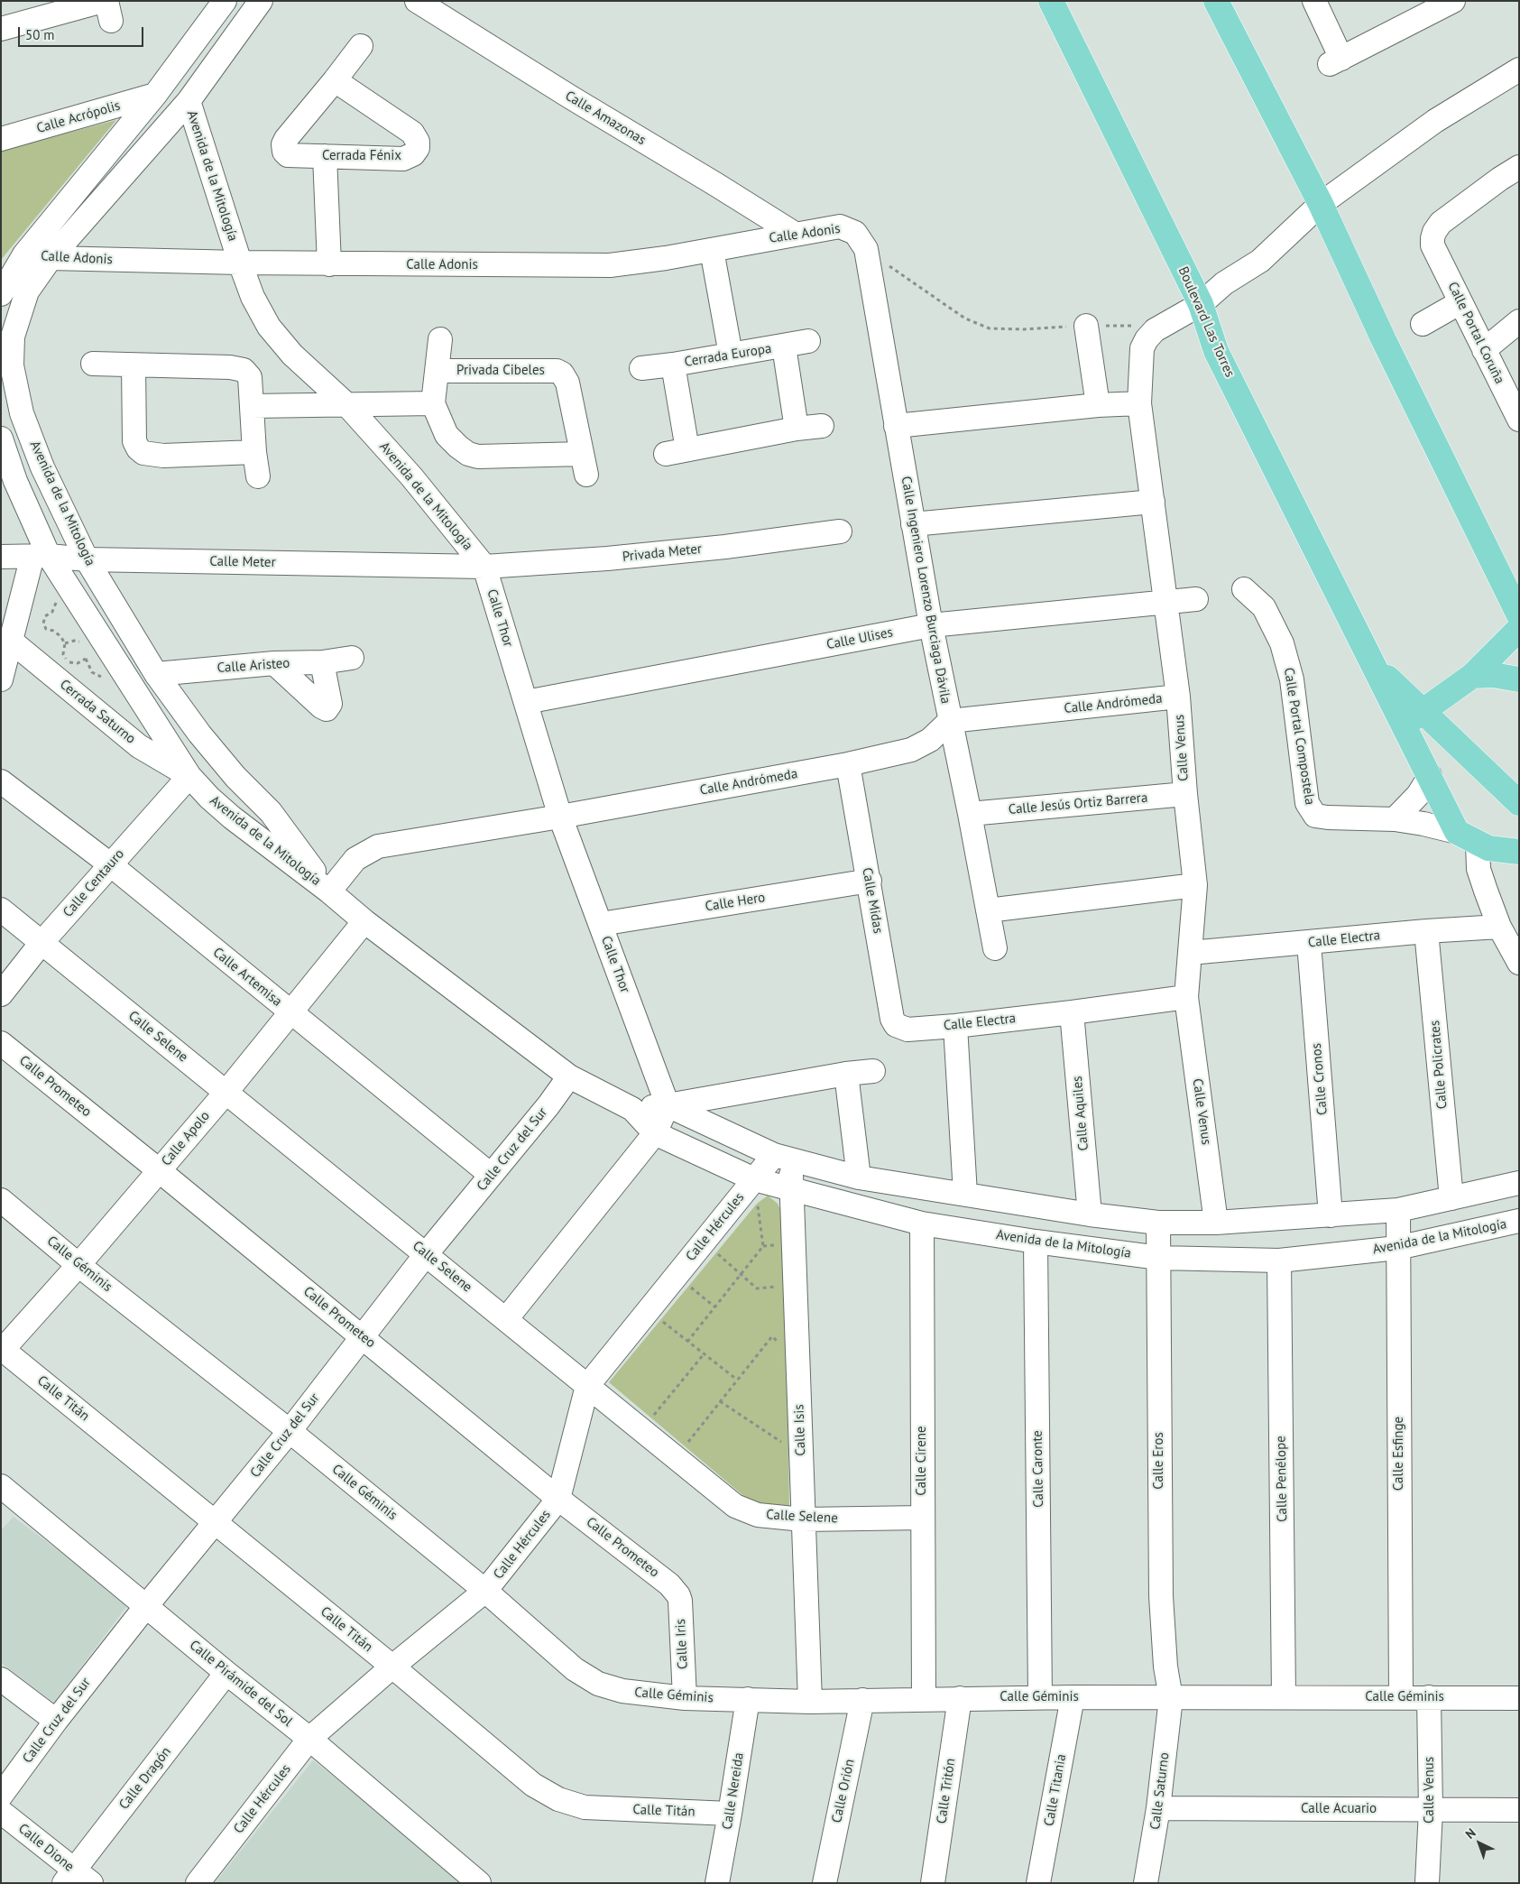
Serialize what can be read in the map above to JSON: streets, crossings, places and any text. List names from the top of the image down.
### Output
{
  "streets": {
    "main road": ["Boulevard Las Torres"],
    "street": [
      "Calle Acrópolis",
      "Calle Amazonas",
      "Cerrada Fénix",
      "Avenida de la Mitología",
      "Calle Adonis",
      "Calle Portal Coruña",
      "Cerrada Europa",
      "Privada Cibeles",
      "Privada Meter",
      "Calle Meter",
      "Calle Ingeniero Lorenzo Burciaga Dávila",
      "Calle Thor",
      "Calle Ulises",
      "Calle Aristeo",
      "Calle Andrómeda",
      "Cerrada Saturno",
      "Calle Portal Compostela",
      "Calle Venus",
      "Calle Jesús Ortiz Barrera",
      "Calle Centauro",
      "Calle Midas",
      "Calle Hero",
      "Calle Electra",
      "Calle Artemisa",
      "Calle Selene",
      "Calle Policrates",
      "Calle Cronos",
      "Calle Prometeo",
      "Calle Aquiles",
      "Calle Apolo",
      "Calle Cruz del Sur",
      "Calle Hércules",
      "Calle Géminis",
      "Calle Titán",
      "Calle Isis",
      "Calle Esfinge",
      "Calle Cirene",
      "Calle Eros",
      "Calle Caronte",
      "Calle Penélope",
      "Calle Iris",
      "Calle Pirámide del Sol",
      "Calle Dragón",
      "Calle Titania",
      "Calle Nereida",
      "Calle Orión",
      "Calle Tritón",
      "Calle Saturno",
      "Calle Acuario",
      "Calle Dione"
    ]
  },
  "crossings": [
    ["Calle Amazonas", "Calle Adonis"],
    ["Avenida de la Mitología", "Calle Adonis"],
    ["Avenida de la Mitología", "Privada Meter"],
    ["Avenida de la Mitología", "Calle Meter"],
    ["Avenida de la Mitología", "Calle Thor"],
    ["Avenida de la Mitología", "Calle Aristeo"],
    ["Avenida de la Mitología", "Calle Andrómeda"],
    ["Avenida de la Mitología", "Cerrada Saturno"],
    ["Avenida de la Mitología", "Calle Centauro"],
    ["Avenida de la Mitología", "Calle Apolo"],
    ["Avenida de la Mitología", "Calle Cruz del Sur"],
    ["Avenida de la Mitología", "Calle Hércules"],
    ["Avenida de la Mitología", "Calle Isis"],
    ["Avenida de la Mitología", "Calle Esfinge"],
    ["Avenida de la Mitología", "Calle Cirene"],
    ["Avenida de la Mitología", "Calle Eros"],
    ["Avenida de la Mitología", "Calle Caronte"],
    ["Avenida de la Mitología", "Calle Penélope"],
    ["Calle Adonis", "Calle Ingeniero Lorenzo Burciaga Dávila"],
    ["Boulevard Las Torres", "Calle Portal Compostela"],
    ["Boulevard Las Torres", "Calle Venus"],
    ["Privada Meter", "Calle Meter"],
    ["Privada Meter", "Calle Thor"],
    ["Calle Meter", "Calle Thor"],
    ["Calle Ingeniero Lorenzo Burciaga Dávila", "Calle Ulises"],
    ["Calle Ingeniero Lorenzo Burciaga Dávila", "Calle Andrómeda"],
    ["Calle Ingeniero Lorenzo Burciaga Dávila", "Calle Jesús Ortiz Barrera"],
    ["Calle Thor", "Calle Ulises"],
    ["Calle Thor", "Calle Andrómeda"],
    ["Calle Thor", "Calle Hero"],
    ["Calle Ulises", "Calle Venus"],
    ["Calle Andrómeda", "Calle Venus"],
    ["Calle Andrómeda", "Calle Midas"],
    ["Cerrada Saturno", "Calle Centauro"],
    ["Calle Venus", "Calle Jesús Ortiz Barrera"],
    ["Calle Venus", "Calle Electra"],
    ["Calle Venus", "Calle Géminis"],
    ["Calle Venus", "Calle Acuario"],
    ["Calle Centauro", "Calle Artemisa"],
    ["Calle Centauro", "Calle Selene"],
    ["Calle Midas", "Calle Hero"],
    ["Calle Midas", "Calle Electra"],
    ["Calle Electra", "Calle Policrates"],
    ["Calle Electra", "Calle Cronos"],
    ["Calle Electra", "Calle Aquiles"],
    ["Calle Artemisa", "Calle Apolo"],
    ["Calle Artemisa", "Calle Cruz del Sur"],
    ["Calle Selene", "Calle Apolo"],
    ["Calle Selene", "Calle Cruz del Sur"],
    ["Calle Selene", "Calle Hércules"],
    ["Calle Selene", "Calle Isis"],
    ["Calle Selene", "Calle Cirene"],
    ["Calle Prometeo", "Calle Apolo"],
    ["Calle Prometeo", "Calle Cruz del Sur"],
    ["Calle Prometeo", "Calle Hércules"],
    ["Calle Prometeo", "Calle Iris"],
    ["Calle Apolo", "Calle Géminis"],
    ["Calle Apolo", "Calle Titán"],
    ["Calle Cruz del Sur", "Calle Géminis"],
    ["Calle Cruz del Sur", "Calle Titán"],
    ["Calle Cruz del Sur", "Calle Pirámide del Sol"],
    ["Calle Hércules", "Calle Géminis"],
    ["Calle Hércules", "Calle Titán"],
    ["Calle Hércules", "Calle Isis"],
    ["Calle Hércules", "Calle Pirámide del Sol"],
    ["Calle Géminis", "Calle Isis"],
    ["Calle Géminis", "Calle Esfinge"],
    ["Calle Géminis", "Calle Cirene"],
    ["Calle Géminis", "Calle Eros"],
    ["Calle Géminis", "Calle Caronte"],
    ["Calle Géminis", "Calle Penélope"],
    ["Calle Géminis", "Calle Iris"],
    ["Calle Géminis", "Calle Titania"],
    ["Calle Géminis", "Calle Nereida"],
    ["Calle Géminis", "Calle Orión"],
    ["Calle Géminis", "Calle Tritón"],
    ["Calle Géminis", "Calle Saturno"],
    ["Calle Titán", "Calle Nereida"],
    ["Calle Eros", "Calle Saturno"],
    ["Calle Pirámide del Sol", "Calle Dragón"],
    ["Calle Dragón", "Calle Dione"],
    ["Calle Saturno", "Calle Acuario"]
  ],
  "scale_bar": "50 m",
  "north": "top left"
}
